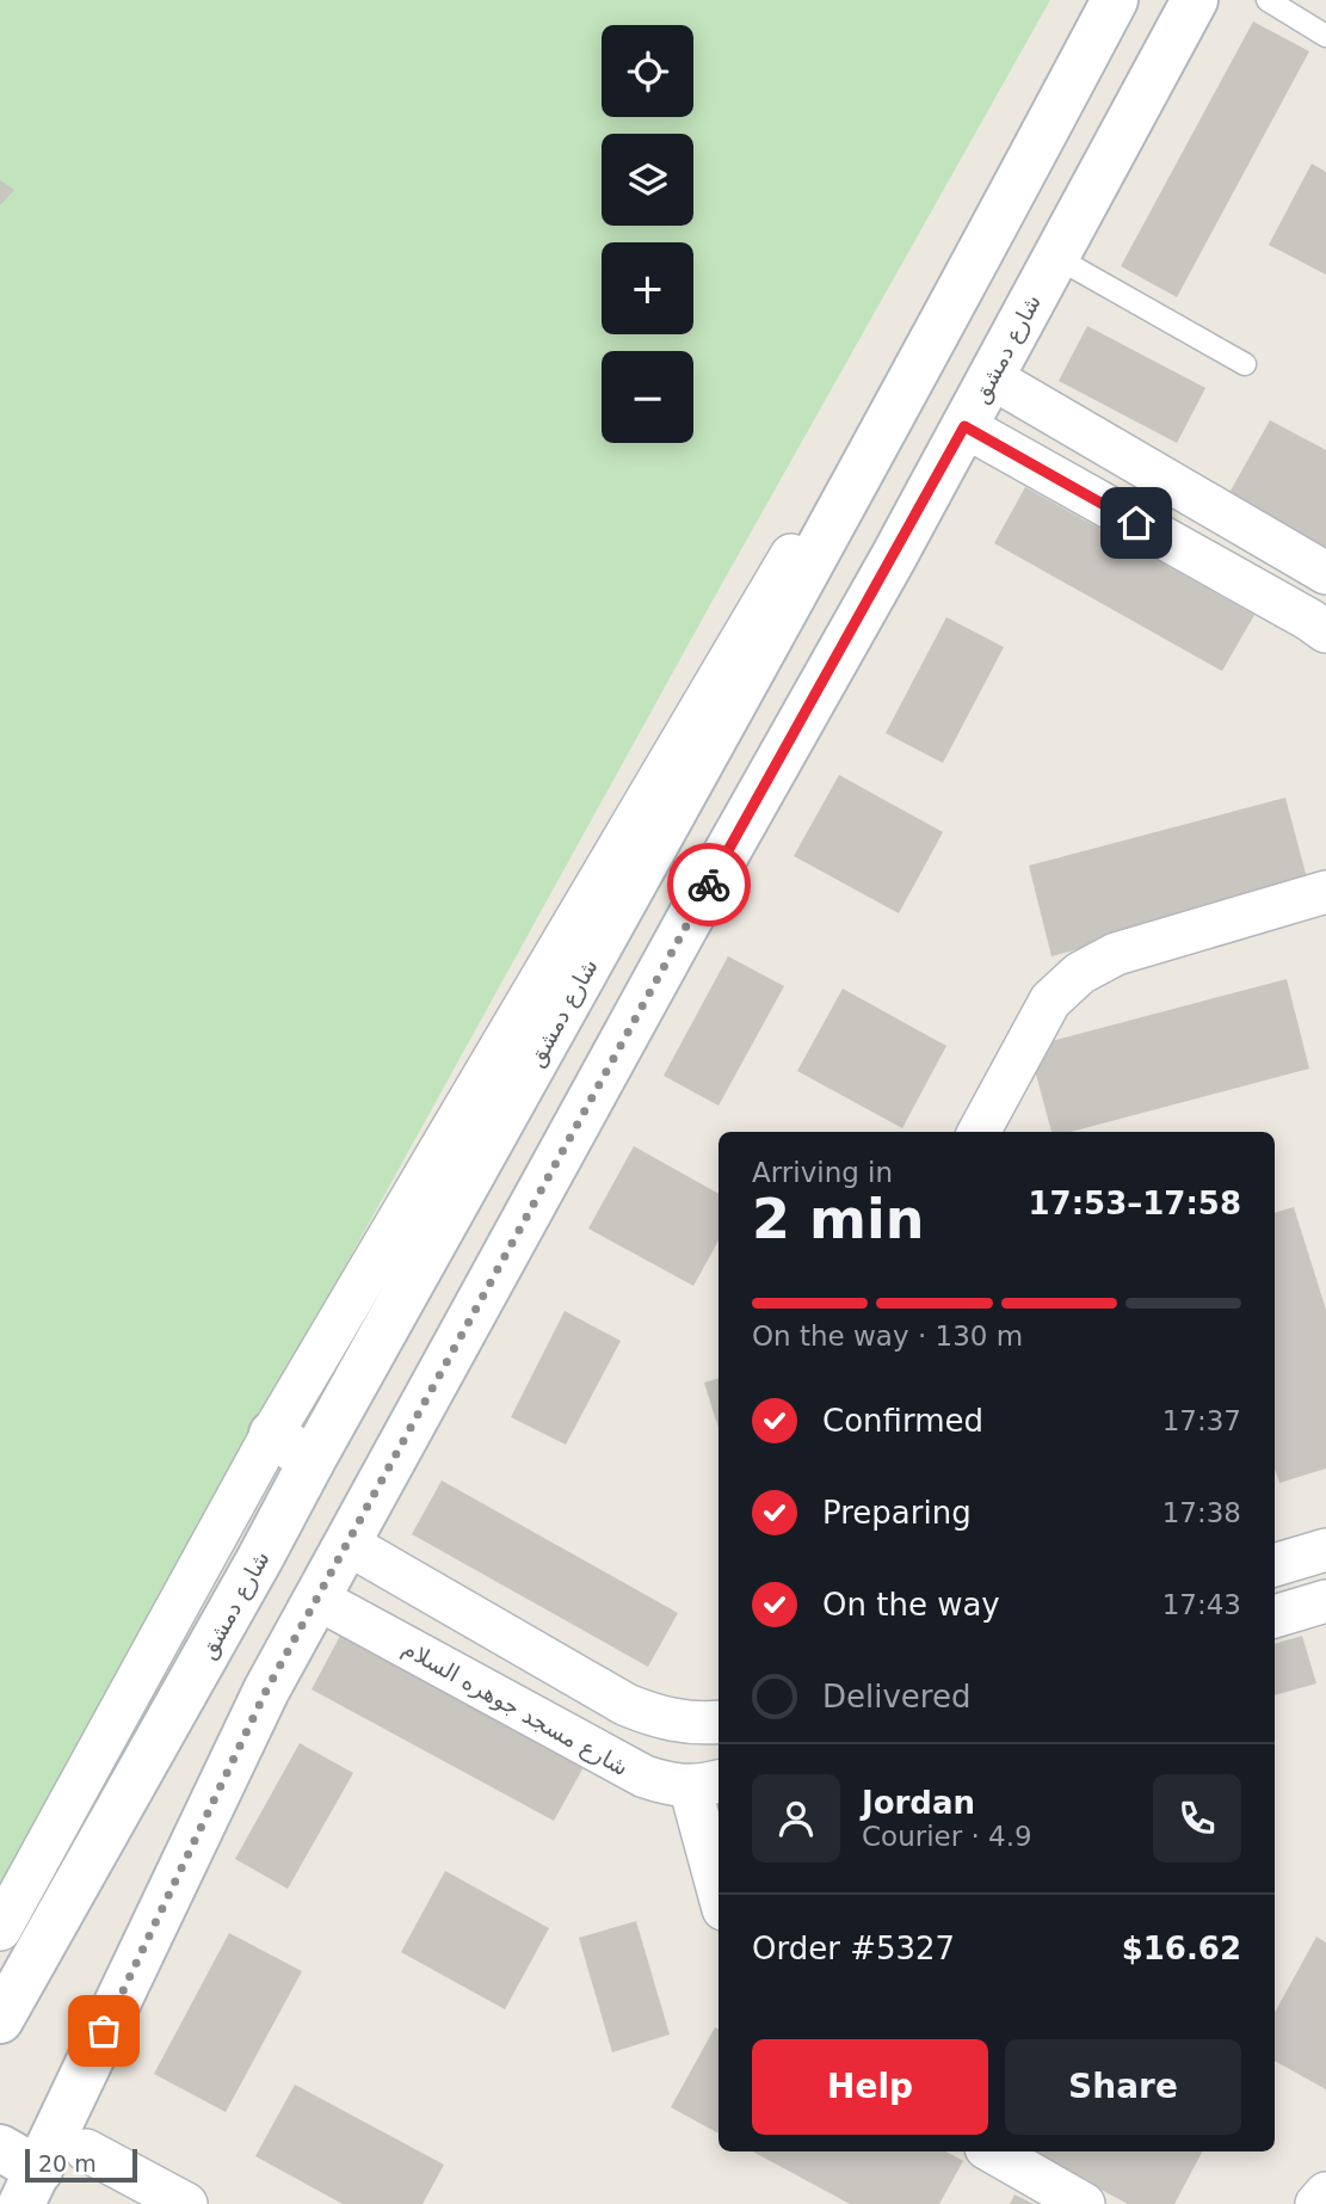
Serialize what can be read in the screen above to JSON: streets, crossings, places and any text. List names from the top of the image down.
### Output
{
  "streets": {
    "street": ["شارع دمشق", "شارع مسجد جوهره السلام"]
  },
  "crossings": [
    ["شارع دمشق", "شارع مسجد جوهره السلام"]
  ],
  "scale_bar": "20 m",
  "page": {
    "map_buttons": ["+", "−"],
    "heading": ["2 min", "Arriving in", "17:53–17:58"],
    "panel": [
      "Jordan",
      "Courier · 4.9",
      "Order #5327",
      "$16.62"
    ],
    "bar": "On the way · 130 m",
    "list": [
      ["Confirmed", "17:37"],
      ["Preparing", "17:38"],
      ["On the way", "17:43"],
      "Delivered"
    ],
    "buttons": ["Help", "Share"],
    "scale": "20 m"
  }
}
